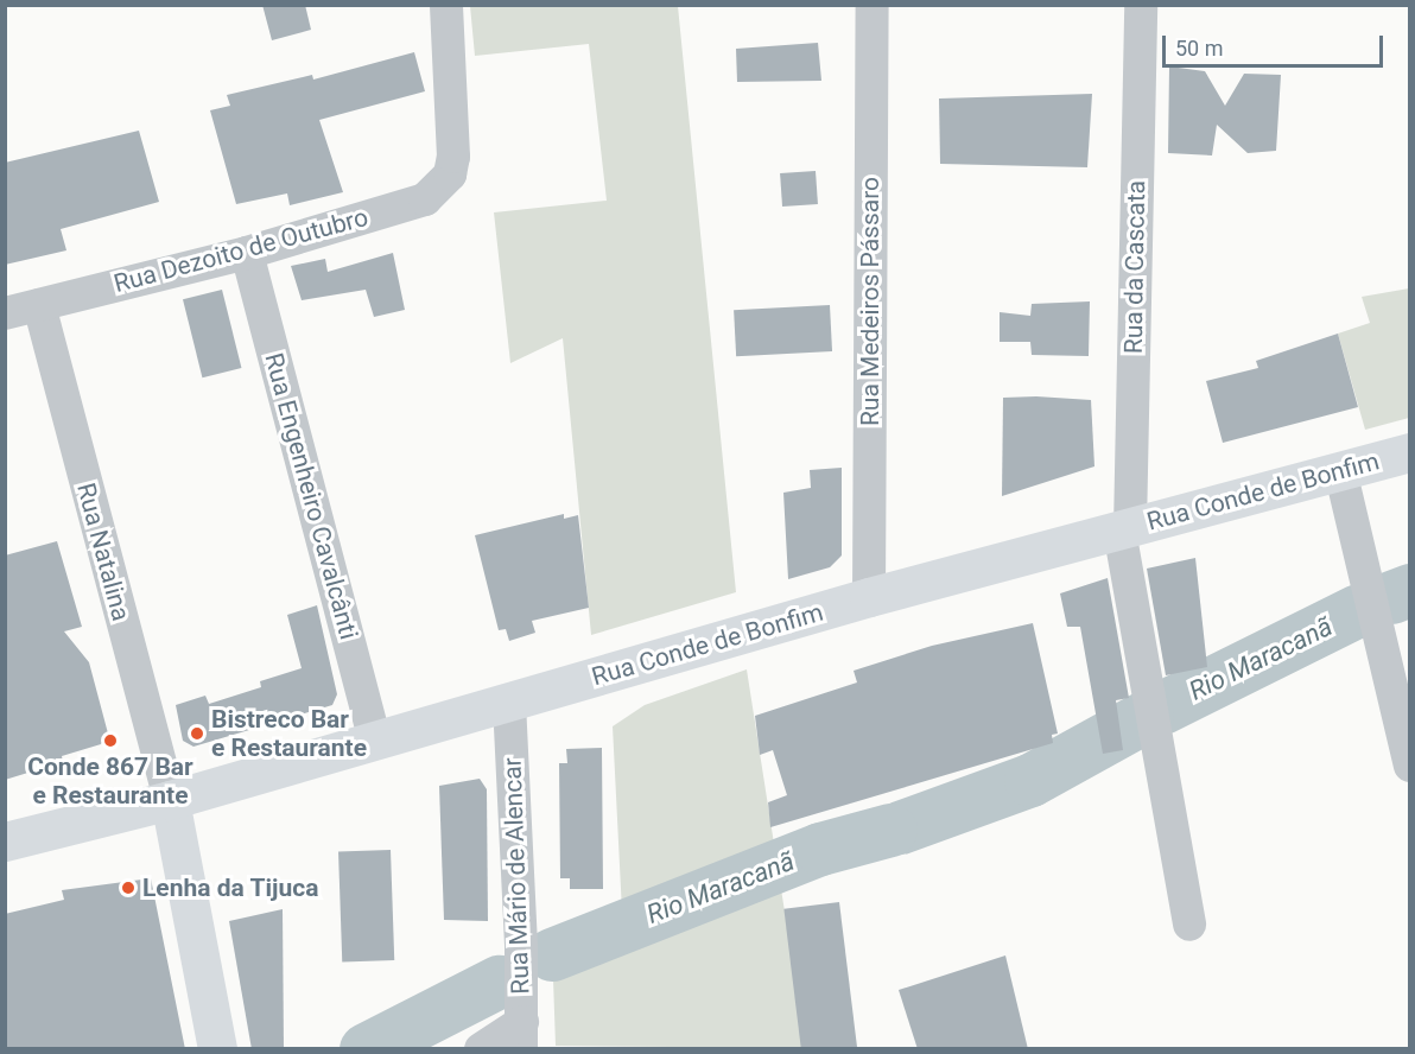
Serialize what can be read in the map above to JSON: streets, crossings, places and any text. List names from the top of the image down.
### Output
{
  "streets": {
    "main road": ["Rua Conde de Bonfim"],
    "street": [
      "Rua Dezoito de Outubro",
      "Rua da Cascata",
      "Rua Medeiros Pássaro",
      "Rua Engenheiro Cavalcânti",
      "Rua Natalina",
      "Rua Mário de Alencar"
    ]
  },
  "crossings": [
    ["Rua Dezoito de Outubro", "Rua Engenheiro Cavalcânti"],
    ["Rua Dezoito de Outubro", "Rua Natalina"],
    ["Rua da Cascata", "Rua Conde de Bonfim"],
    ["Rua Medeiros Pássaro", "Rua Conde de Bonfim"],
    ["Rua Conde de Bonfim", "Rua Engenheiro Cavalcânti"],
    ["Rua Conde de Bonfim", "Rua Natalina"],
    ["Rua Conde de Bonfim", "Rua Mário de Alencar"]
  ],
  "water": ["Rio Maracanã"],
  "places": ["Bistreco Bar e Restaurante", "Conde 867 Bar e Restaurante", "Lenha da Tijuca"],
  "scale_bar": "50 m"
}
